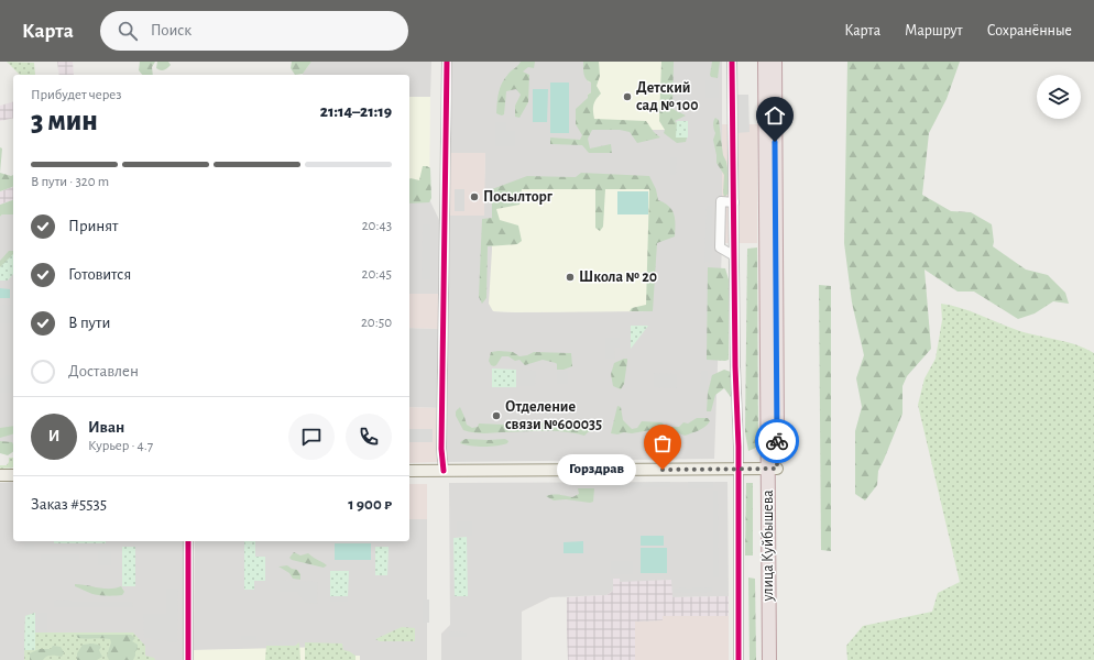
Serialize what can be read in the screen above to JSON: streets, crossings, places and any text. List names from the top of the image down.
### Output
{
  "streets": {
    "highway": ["улица Куйбышева"]
  },
  "places": [
    "Детский сад № 100",
    "Посылторг",
    "Школа № 20",
    "Отделение связи №600035",
    "Горздрав"
  ],
  "page": {
    "header": "Карта",
    "search": "Поиск",
    "nav": ["Карта", "Маршрут", "Сохранённые"],
    "heading": ["3 мин", "Прибудет через", "21:14–21:19"],
    "panel": [
      "Иван",
      "Курьер · 4.7",
      "Заказ #5535",
      "1 900 ₽"
    ],
    "bar": "В пути · 320 m",
    "list": [
      ["Принят", "20:43"],
      ["Готовится", "20:45"],
      ["В пути", "20:50"],
      "Доставлен"
    ],
    "round": "И",
    "bubble": "Горздрав"
  }
}
